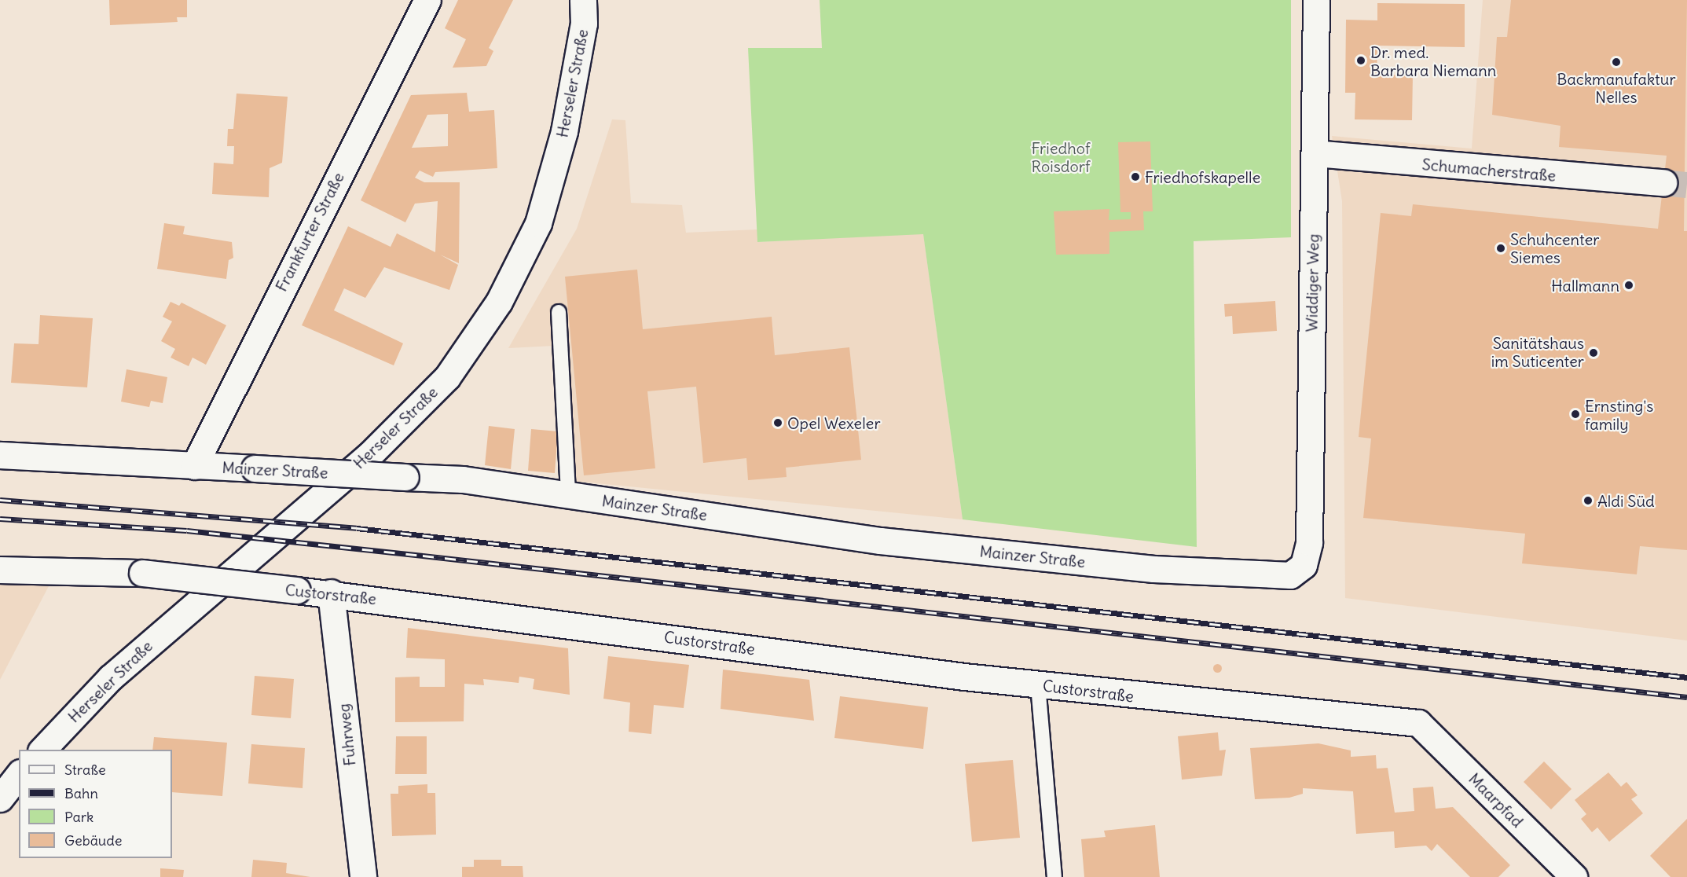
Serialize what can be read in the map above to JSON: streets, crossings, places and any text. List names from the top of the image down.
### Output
{
  "streets": {
    "street": [
      "Herseler Straße",
      "Schumacherstraße",
      "Frankfurter Straße",
      "Widdiger Weg",
      "Mainzer Straße",
      "Custorstraße",
      "Fuhrweg",
      "Maarpfad"
    ]
  },
  "crossings": [
    ["Schumacherstraße", "Widdiger Weg"],
    ["Frankfurter Straße", "Mainzer Straße"],
    ["Widdiger Weg", "Mainzer Straße"],
    ["Custorstraße", "Fuhrweg"],
    ["Custorstraße", "Maarpfad"]
  ],
  "parks": ["Friedhof Roisdorf"],
  "places": [
    "Dr. med. Barbara Niemann",
    "Backmanufaktur Nelles",
    "Friedhofskapelle",
    "Schuhcenter Siemes",
    "Hallmann",
    "Sanitätshaus im Suticenter",
    "Ernsting's family",
    "Opel Wexeler",
    "Aldi Süd"
  ],
  "legend": [
    "Straße",
    "Bahn",
    "Park",
    "Gebäude"
  ]
}
